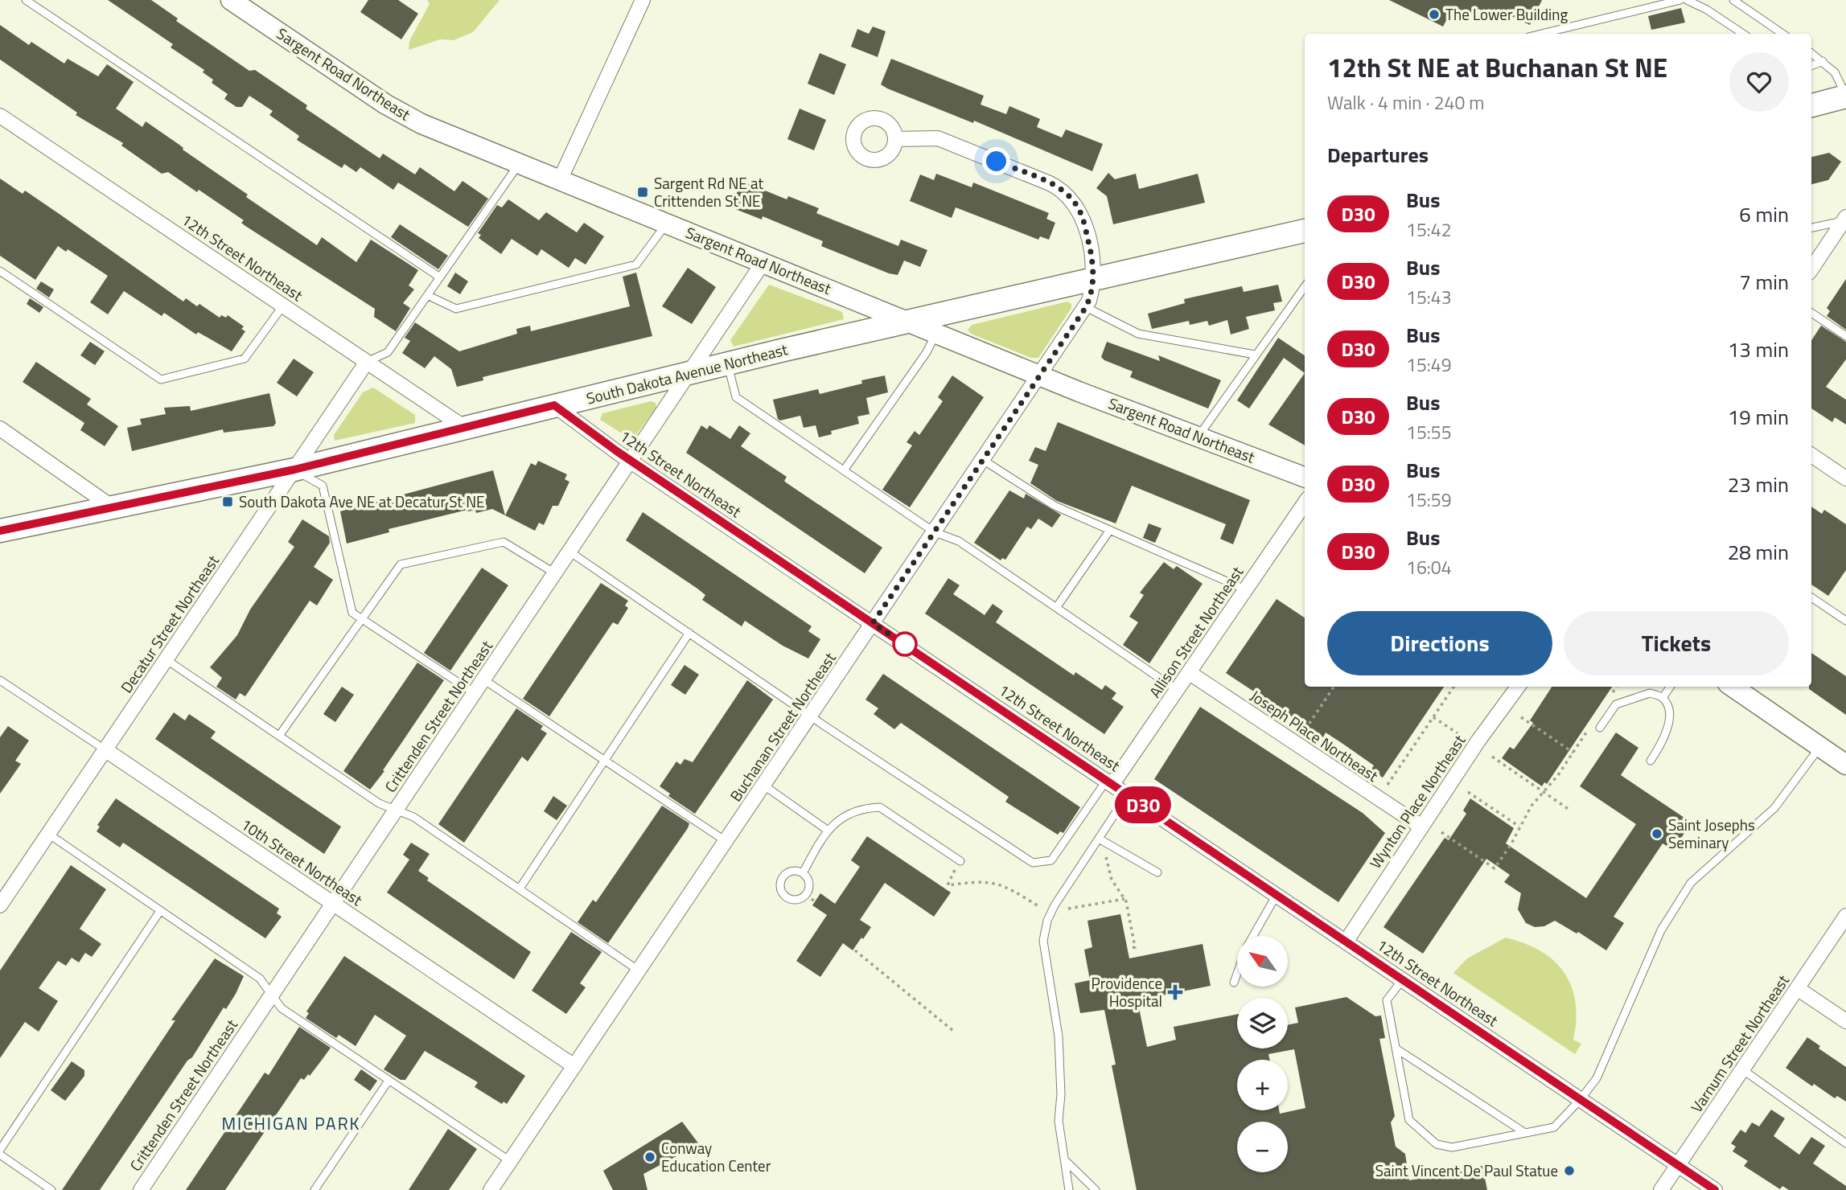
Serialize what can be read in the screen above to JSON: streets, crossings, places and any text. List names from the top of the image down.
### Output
{
  "streets": {
    "main road": ["Sargent Road Northeast", "South Dakota Avenue Northeast"],
    "street": [
      "12th Street Northeast",
      "Decatur Street Northeast",
      "Allison Street Northeast",
      "Crittenden Street Northeast",
      "Buchanan Street Northeast",
      "Joseph Place Northeast",
      "Wynton Place Northeast",
      "10th Street Northeast",
      "Varnum Street Northeast"
    ]
  },
  "crossings": [
    ["Sargent Road Northeast", "South Dakota Avenue Northeast"],
    ["Sargent Road Northeast", "Crittenden Street Northeast"],
    ["Sargent Road Northeast", "Buchanan Street Northeast"],
    ["12th Street Northeast", "South Dakota Avenue Northeast"],
    ["12th Street Northeast", "Decatur Street Northeast"],
    ["12th Street Northeast", "Allison Street Northeast"],
    ["12th Street Northeast", "Crittenden Street Northeast"],
    ["12th Street Northeast", "Buchanan Street Northeast"],
    ["12th Street Northeast", "Wynton Place Northeast"],
    ["12th Street Northeast", "Varnum Street Northeast"],
    ["South Dakota Avenue Northeast", "Decatur Street Northeast"],
    ["South Dakota Avenue Northeast", "Crittenden Street Northeast"],
    ["South Dakota Avenue Northeast", "Buchanan Street Northeast"],
    ["Decatur Street Northeast", "10th Street Northeast"],
    ["Allison Street Northeast", "Joseph Place Northeast"],
    ["Crittenden Street Northeast", "10th Street Northeast"],
    ["Buchanan Street Northeast", "10th Street Northeast"],
    ["Joseph Place Northeast", "Wynton Place Northeast"]
  ],
  "districts": ["MICHIGAN PARK"],
  "places": {
    "other": [
      "The Lower Building",
      "Saint Josephs Seminary",
      "Conway Education Center",
      "Saint Vincent De Paul Statue"
    ],
    "transit": ["Sargent Rd NE at Crittenden St NE", "South Dakota Ave NE at Decatur St NE"],
    "health": ["Providence Hospital"]
  },
  "lines": ["bus line D30"],
  "north": "top left",
  "page": {
    "on_map": "D30",
    "heading": [
      ["12th St NE at Buchanan St NE", "Walk · 4 min · 240 m"],
      "Departures"
    ],
    "list": [
      {
        "mark": "D30",
        "name": "Bus",
        "note": "15:42",
        "value": "6 min"
      },
      {
        "mark": "D30",
        "name": "Bus",
        "note": "15:43",
        "value": "7 min"
      },
      {
        "mark": "D30",
        "name": "Bus",
        "note": "15:49",
        "value": "13 min"
      },
      {
        "mark": "D30",
        "name": "Bus",
        "note": "15:55",
        "value": "19 min"
      },
      {
        "mark": "D30",
        "name": "Bus",
        "note": "15:59",
        "value": "23 min"
      },
      {
        "mark": "D30",
        "name": "Bus",
        "note": "16:04",
        "value": "28 min"
      }
    ],
    "buttons": ["Directions", "Tickets"],
    "map_buttons": ["+", "−"]
  }
}
